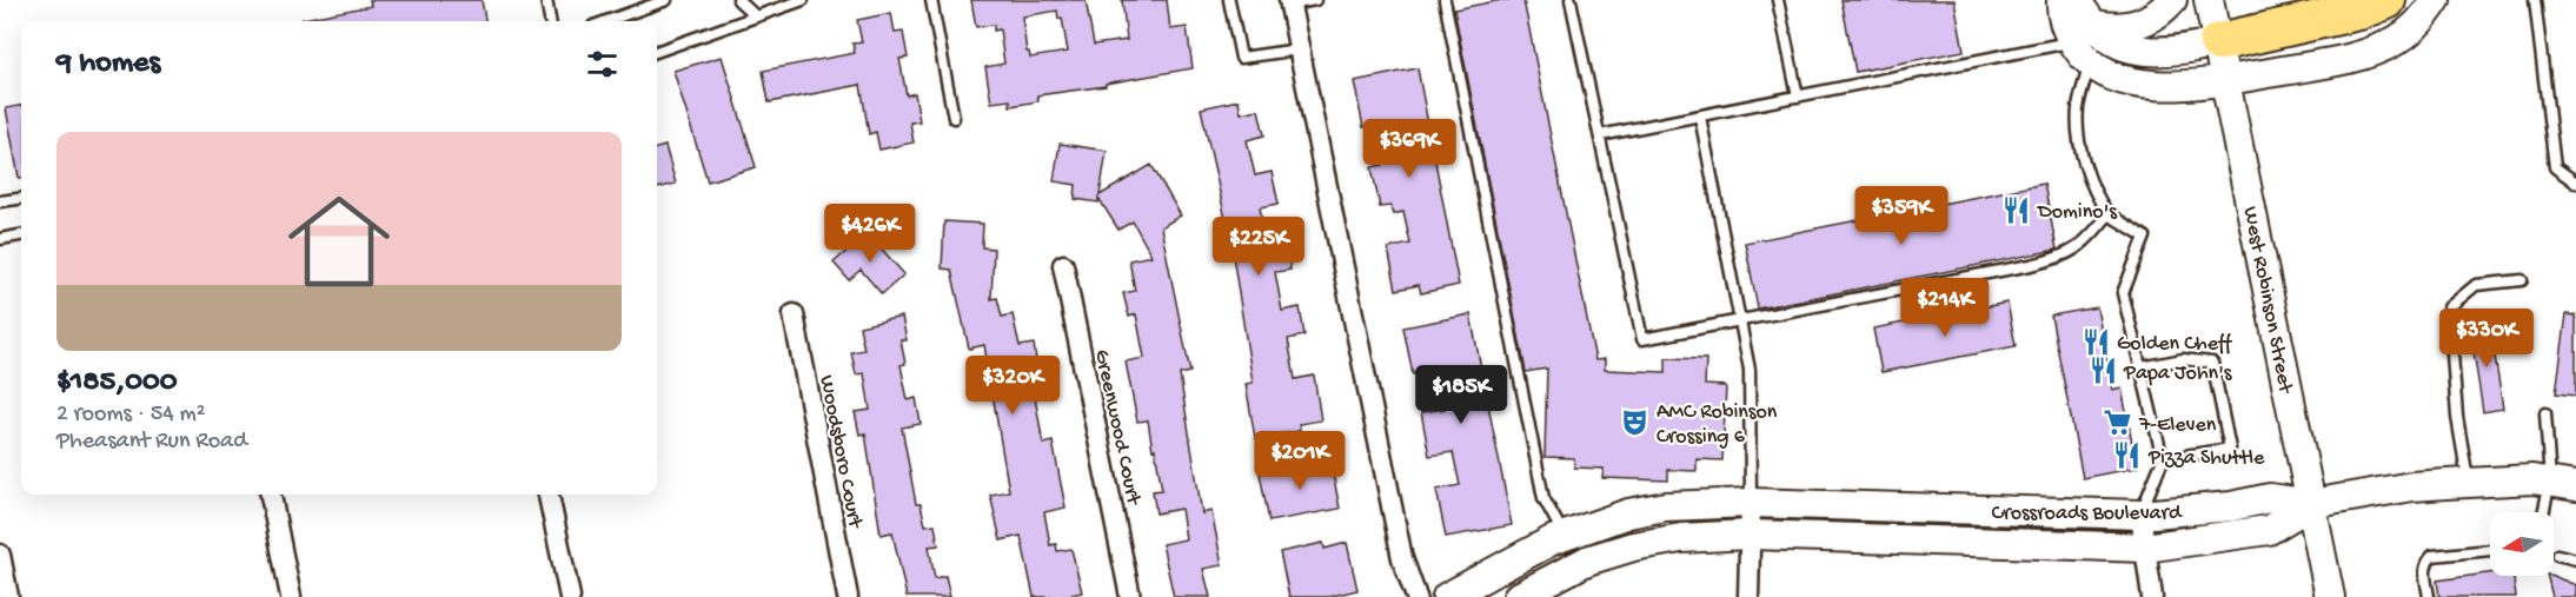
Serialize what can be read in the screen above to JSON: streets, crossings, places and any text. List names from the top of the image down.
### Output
{
  "streets": {
    "street": [
      "West Robinson Street",
      "Greenwood Court",
      "Woodsboro Court",
      "Crossroads Boulevard"
    ]
  },
  "crossings": [
    ["West Robinson Street", "Crossroads Boulevard"]
  ],
  "places": {
    "restaurant": [
      "Domino's",
      "Golden Cheff",
      "Papa John's",
      "Pizza Shuttle"
    ],
    "theatre": ["AMC Robinson Crossing 6"],
    "supermarket": ["7-Eleven"]
  },
  "north": "left",
  "page": {
    "heading": "9 homes",
    "list": [
      {
        "name": "$185,000",
        "note": "2 rooms · 54 m² · Pheasant Run Road"
      }
    ],
    "price": [
      "$369K",
      "$359K",
      "$426K",
      "$225K",
      "$214K",
      "$330K",
      "$320K",
      "$185K",
      "$201K"
    ]
  }
}
